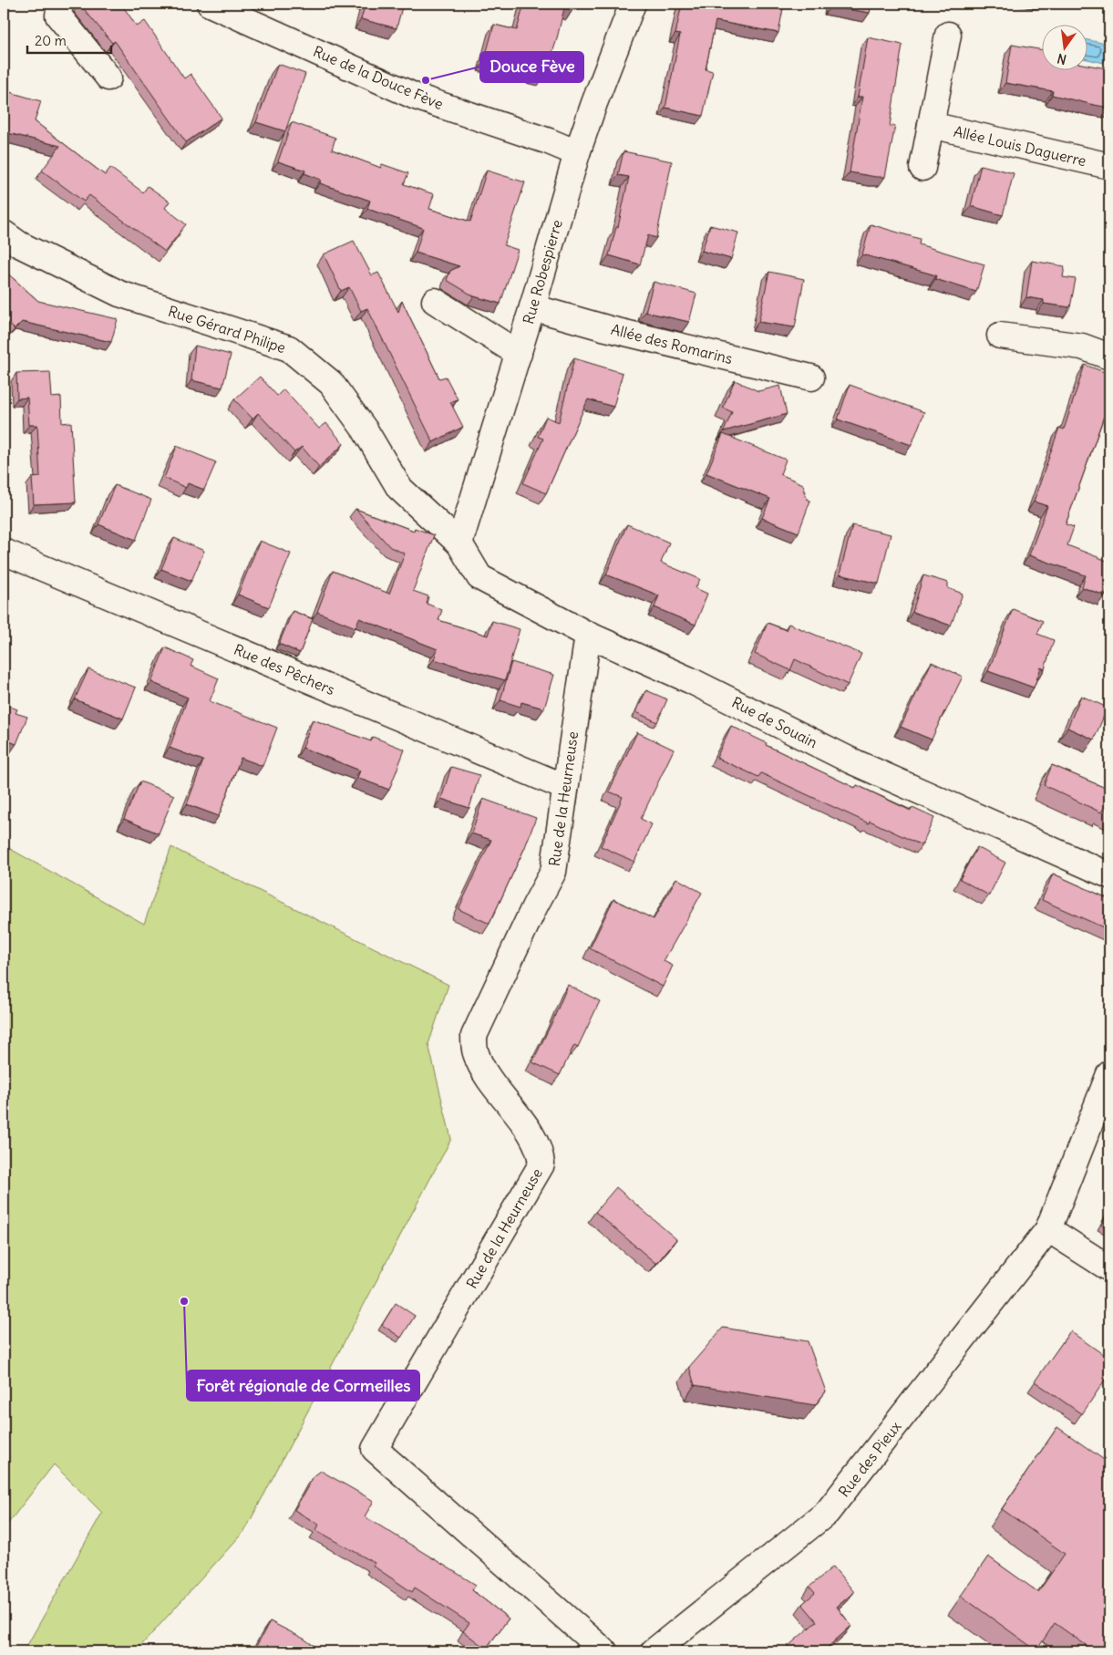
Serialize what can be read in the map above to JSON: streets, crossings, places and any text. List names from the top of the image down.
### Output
{
  "streets": {
    "street": [
      "Rue de la Douce Fève",
      "Allée Louis Daguerre",
      "Rue Robespierre",
      "Rue Gérard Philipe",
      "Allée des Romarins",
      "Rue des Pêchers",
      "Rue de Souain",
      "Rue de la Heurneuse",
      "Rue des Pieux"
    ]
  },
  "crossings": [
    ["Rue de la Douce Fève", "Rue Robespierre"],
    ["Rue Robespierre", "Rue Gérard Philipe"],
    ["Rue Robespierre", "Allée des Romarins"],
    ["Rue Robespierre", "Rue de Souain"],
    ["Rue Gérard Philipe", "Rue de Souain"],
    ["Rue des Pêchers", "Rue de la Heurneuse"],
    ["Rue de Souain", "Rue de la Heurneuse"]
  ],
  "places": ["Douce Fève", "Forêt régionale de Cormeilles"],
  "scale_bar": "20 m",
  "north": "bottom"
}
